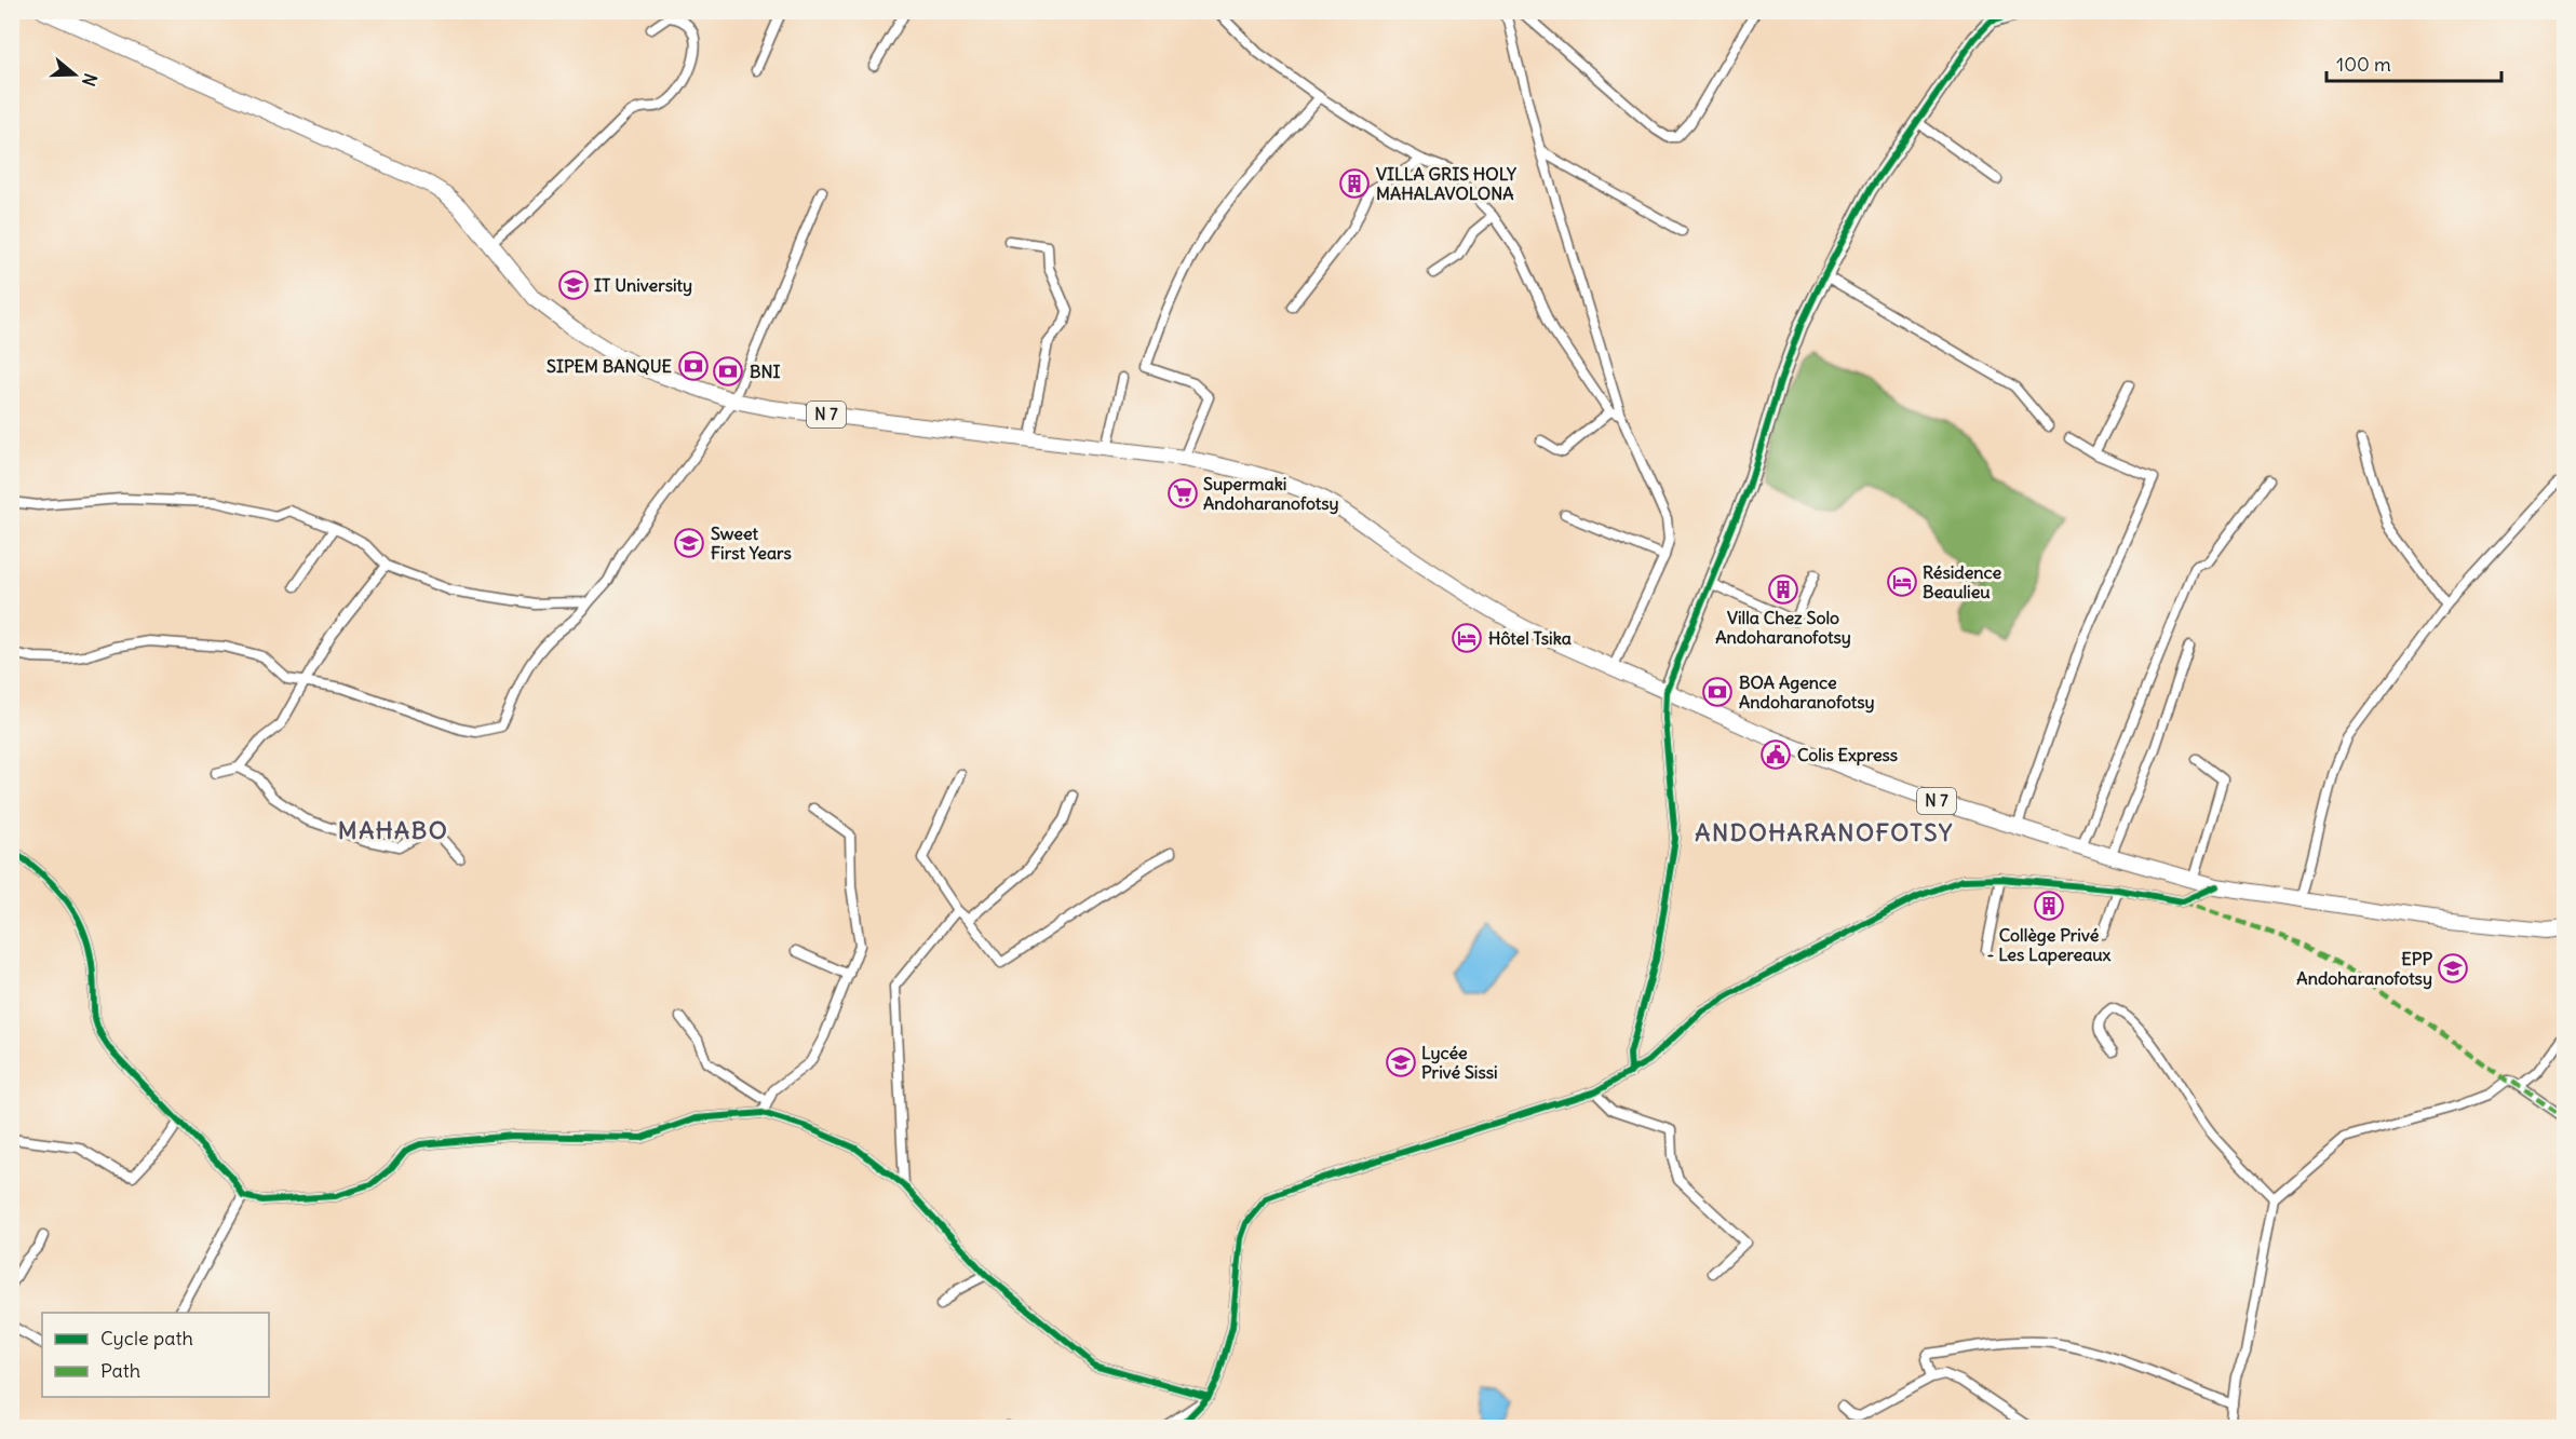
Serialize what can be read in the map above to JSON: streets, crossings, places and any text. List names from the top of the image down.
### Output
{
  "streets": {
    "main road": ["N 7"]
  },
  "districts": ["MAHABO", "ANDOHARANOFOTSY"],
  "places": {
    "building": ["VILLA GRIS HOLY MAHALAVOLONA", "Villa Chez Solo Andoharanofotsy", "Collège Privé - Les Lapereaux"],
    "school or university": [
      "IT University",
      "Sweet First Years",
      "EPP Andoharanofotsy",
      "Lycée Privé Sissi"
    ],
    "bank": ["SIPEM BANQUE", "BNI", "BOA Agence Andoharanofotsy"],
    "supermarket": ["Supermaki Andoharanofotsy"],
    "hotel": ["Résidence Beaulieu", "Hôtel Tsika"],
    "public building": ["Colis Express"]
  },
  "legend": ["Cycle path", "Path"],
  "scale_bar": "100 m",
  "north": "right"
}
